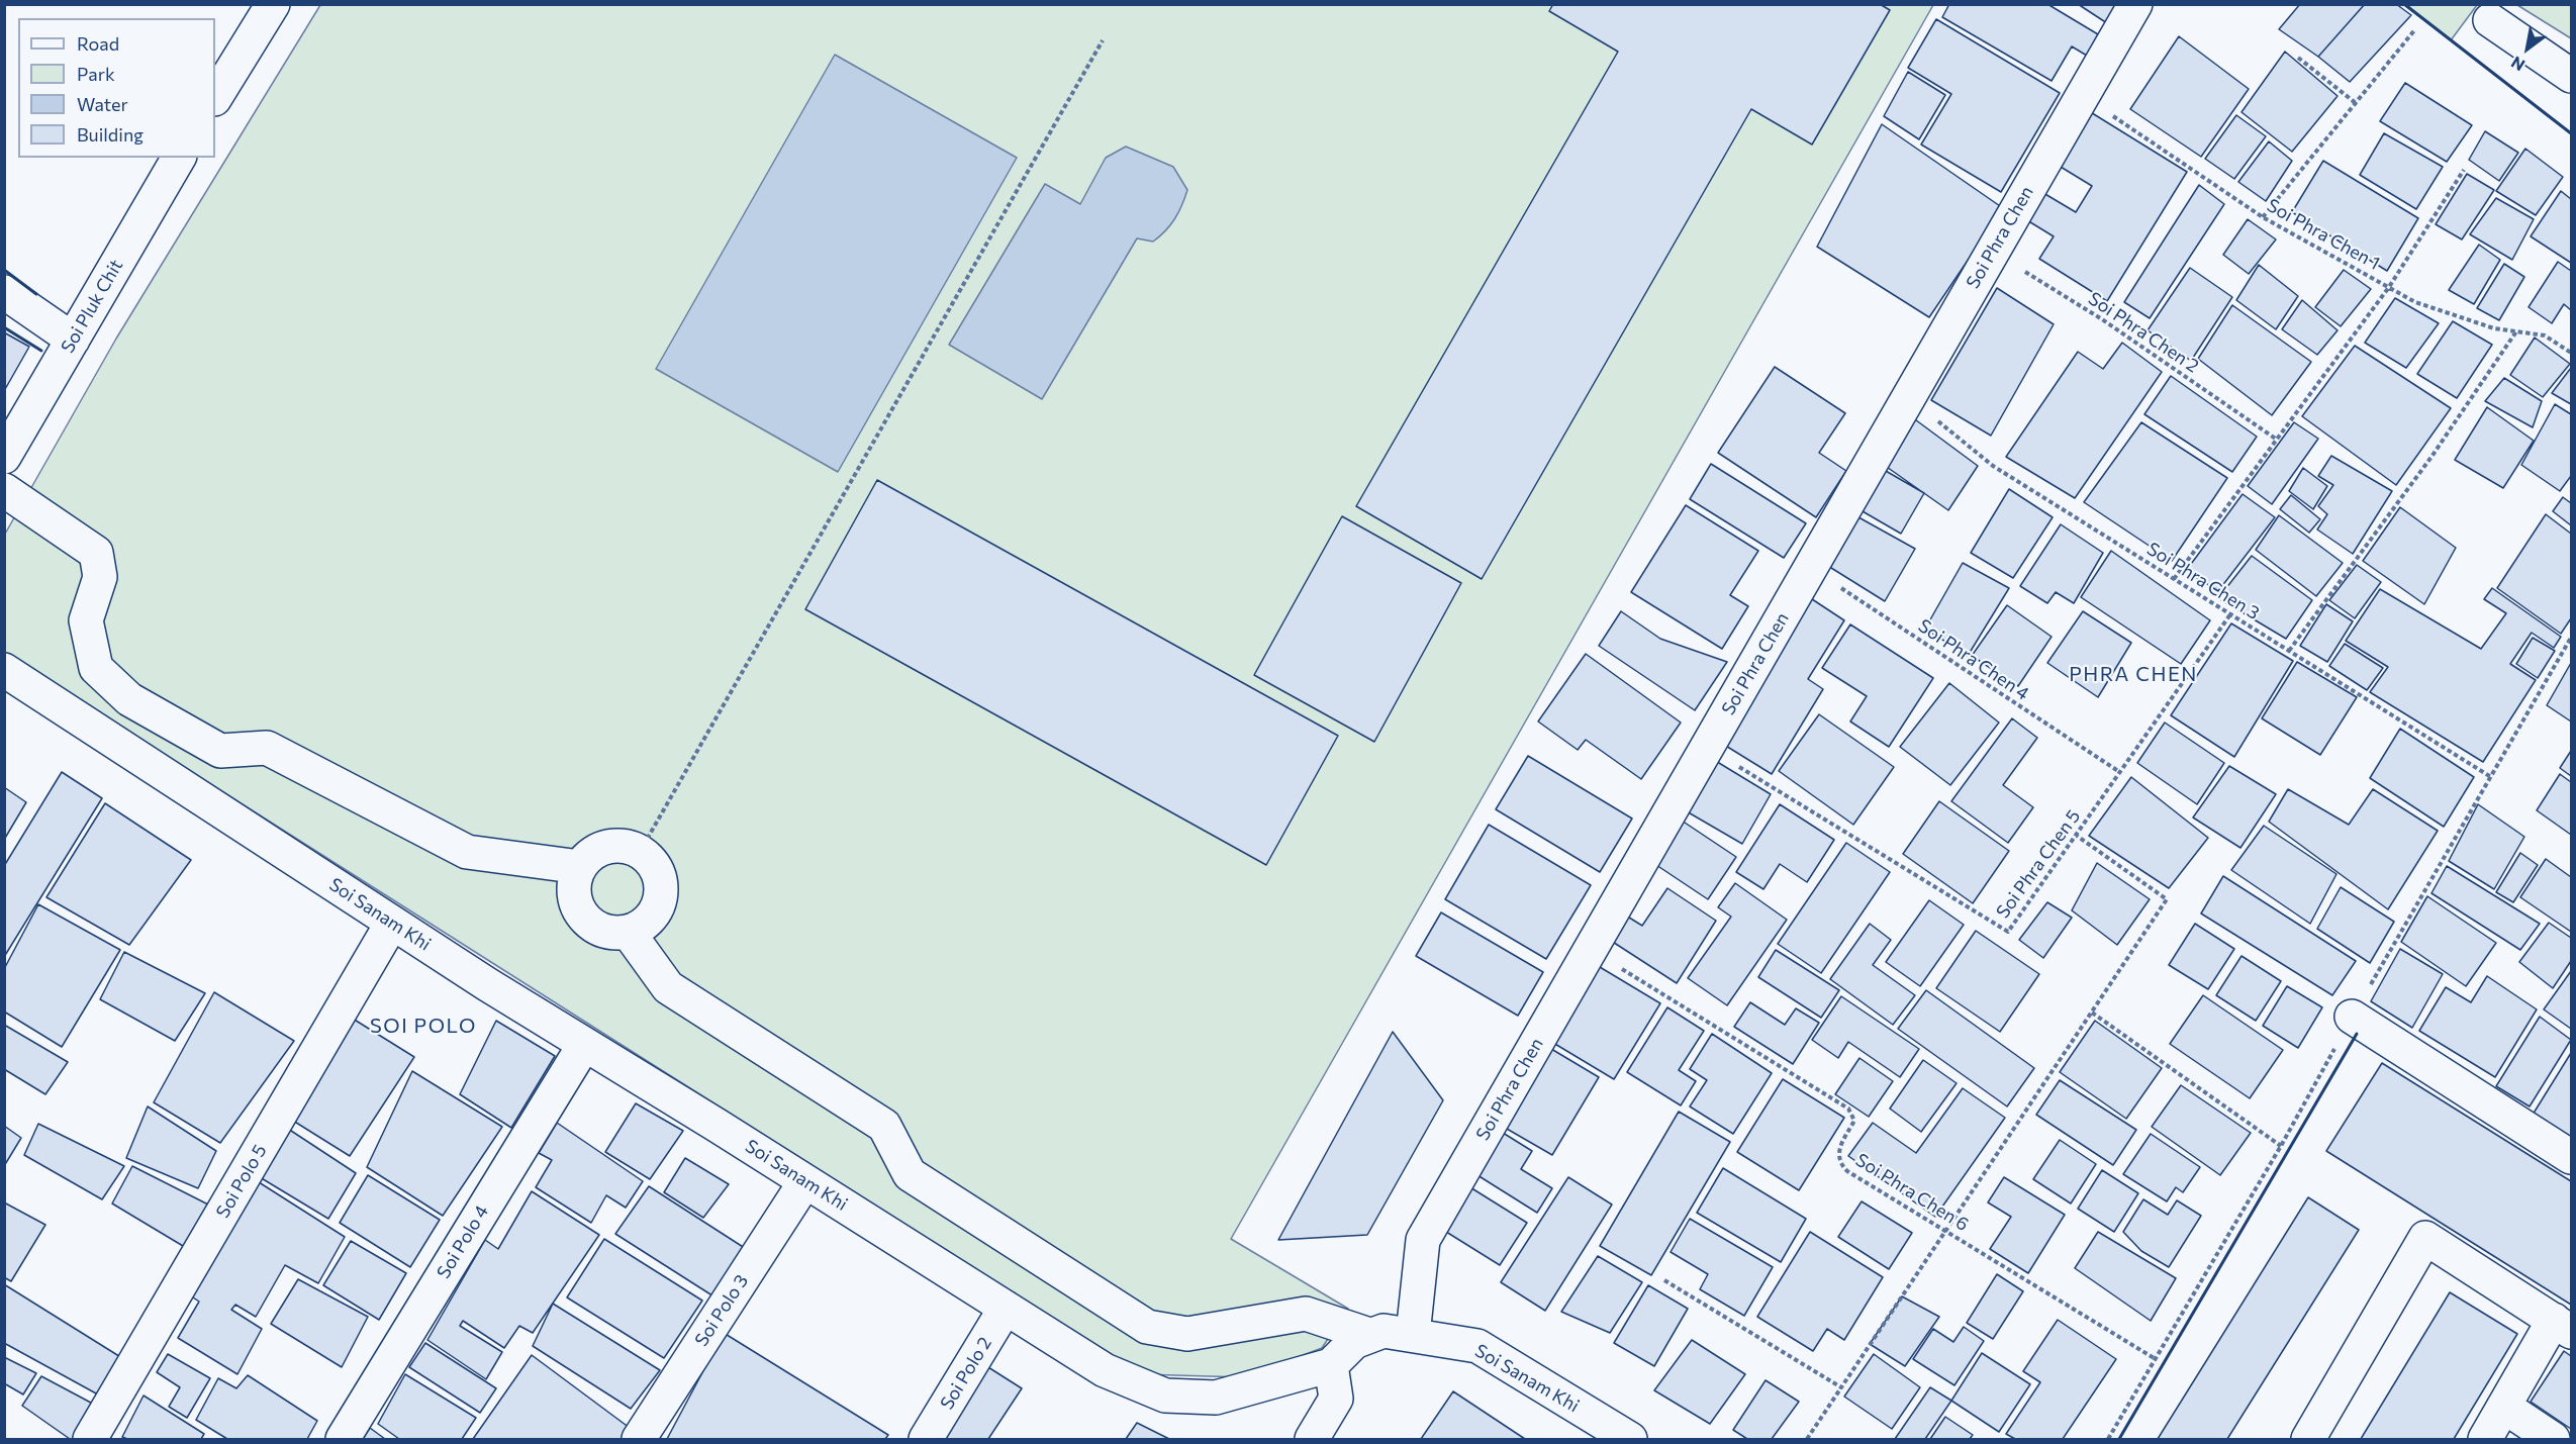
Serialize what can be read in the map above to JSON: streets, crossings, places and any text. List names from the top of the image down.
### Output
{
  "streets": {
    "street": [
      "Soi Phra Chen",
      "Soi Pluk Chit",
      "Soi Sanam Khi",
      "Soi Polo 5",
      "Soi Polo 4",
      "Soi Polo 3",
      "Soi Polo 2"
    ],
    "path": [
      "Soi Phra Chen 1",
      "Soi Phra Chen 2",
      "Soi Phra Chen 3",
      "Soi Phra Chen 4",
      "Soi Phra Chen 5",
      "Soi Phra Chen 6"
    ]
  },
  "crossings": [
    ["Soi Phra Chen 1", "Soi Phra Chen"],
    ["Soi Phra Chen", "Soi Phra Chen 2"],
    ["Soi Phra Chen", "Soi Phra Chen 3"],
    ["Soi Phra Chen", "Soi Phra Chen 4"],
    ["Soi Phra Chen", "Soi Phra Chen 5"],
    ["Soi Phra Chen", "Soi Sanam Khi"],
    ["Soi Phra Chen", "Soi Phra Chen 6"],
    ["Soi Phra Chen 3", "Soi Phra Chen 5"],
    ["Soi Phra Chen 4", "Soi Phra Chen 5"],
    ["Soi Sanam Khi", "Soi Polo 5"],
    ["Soi Sanam Khi", "Soi Polo 4"],
    ["Soi Sanam Khi", "Soi Polo 3"],
    ["Soi Sanam Khi", "Soi Polo 2"]
  ],
  "districts": ["PHRA CHEN", "SOI POLO"],
  "legend": [
    "Road",
    "Park",
    "Water",
    "Building"
  ],
  "north": "bottom left"
}
